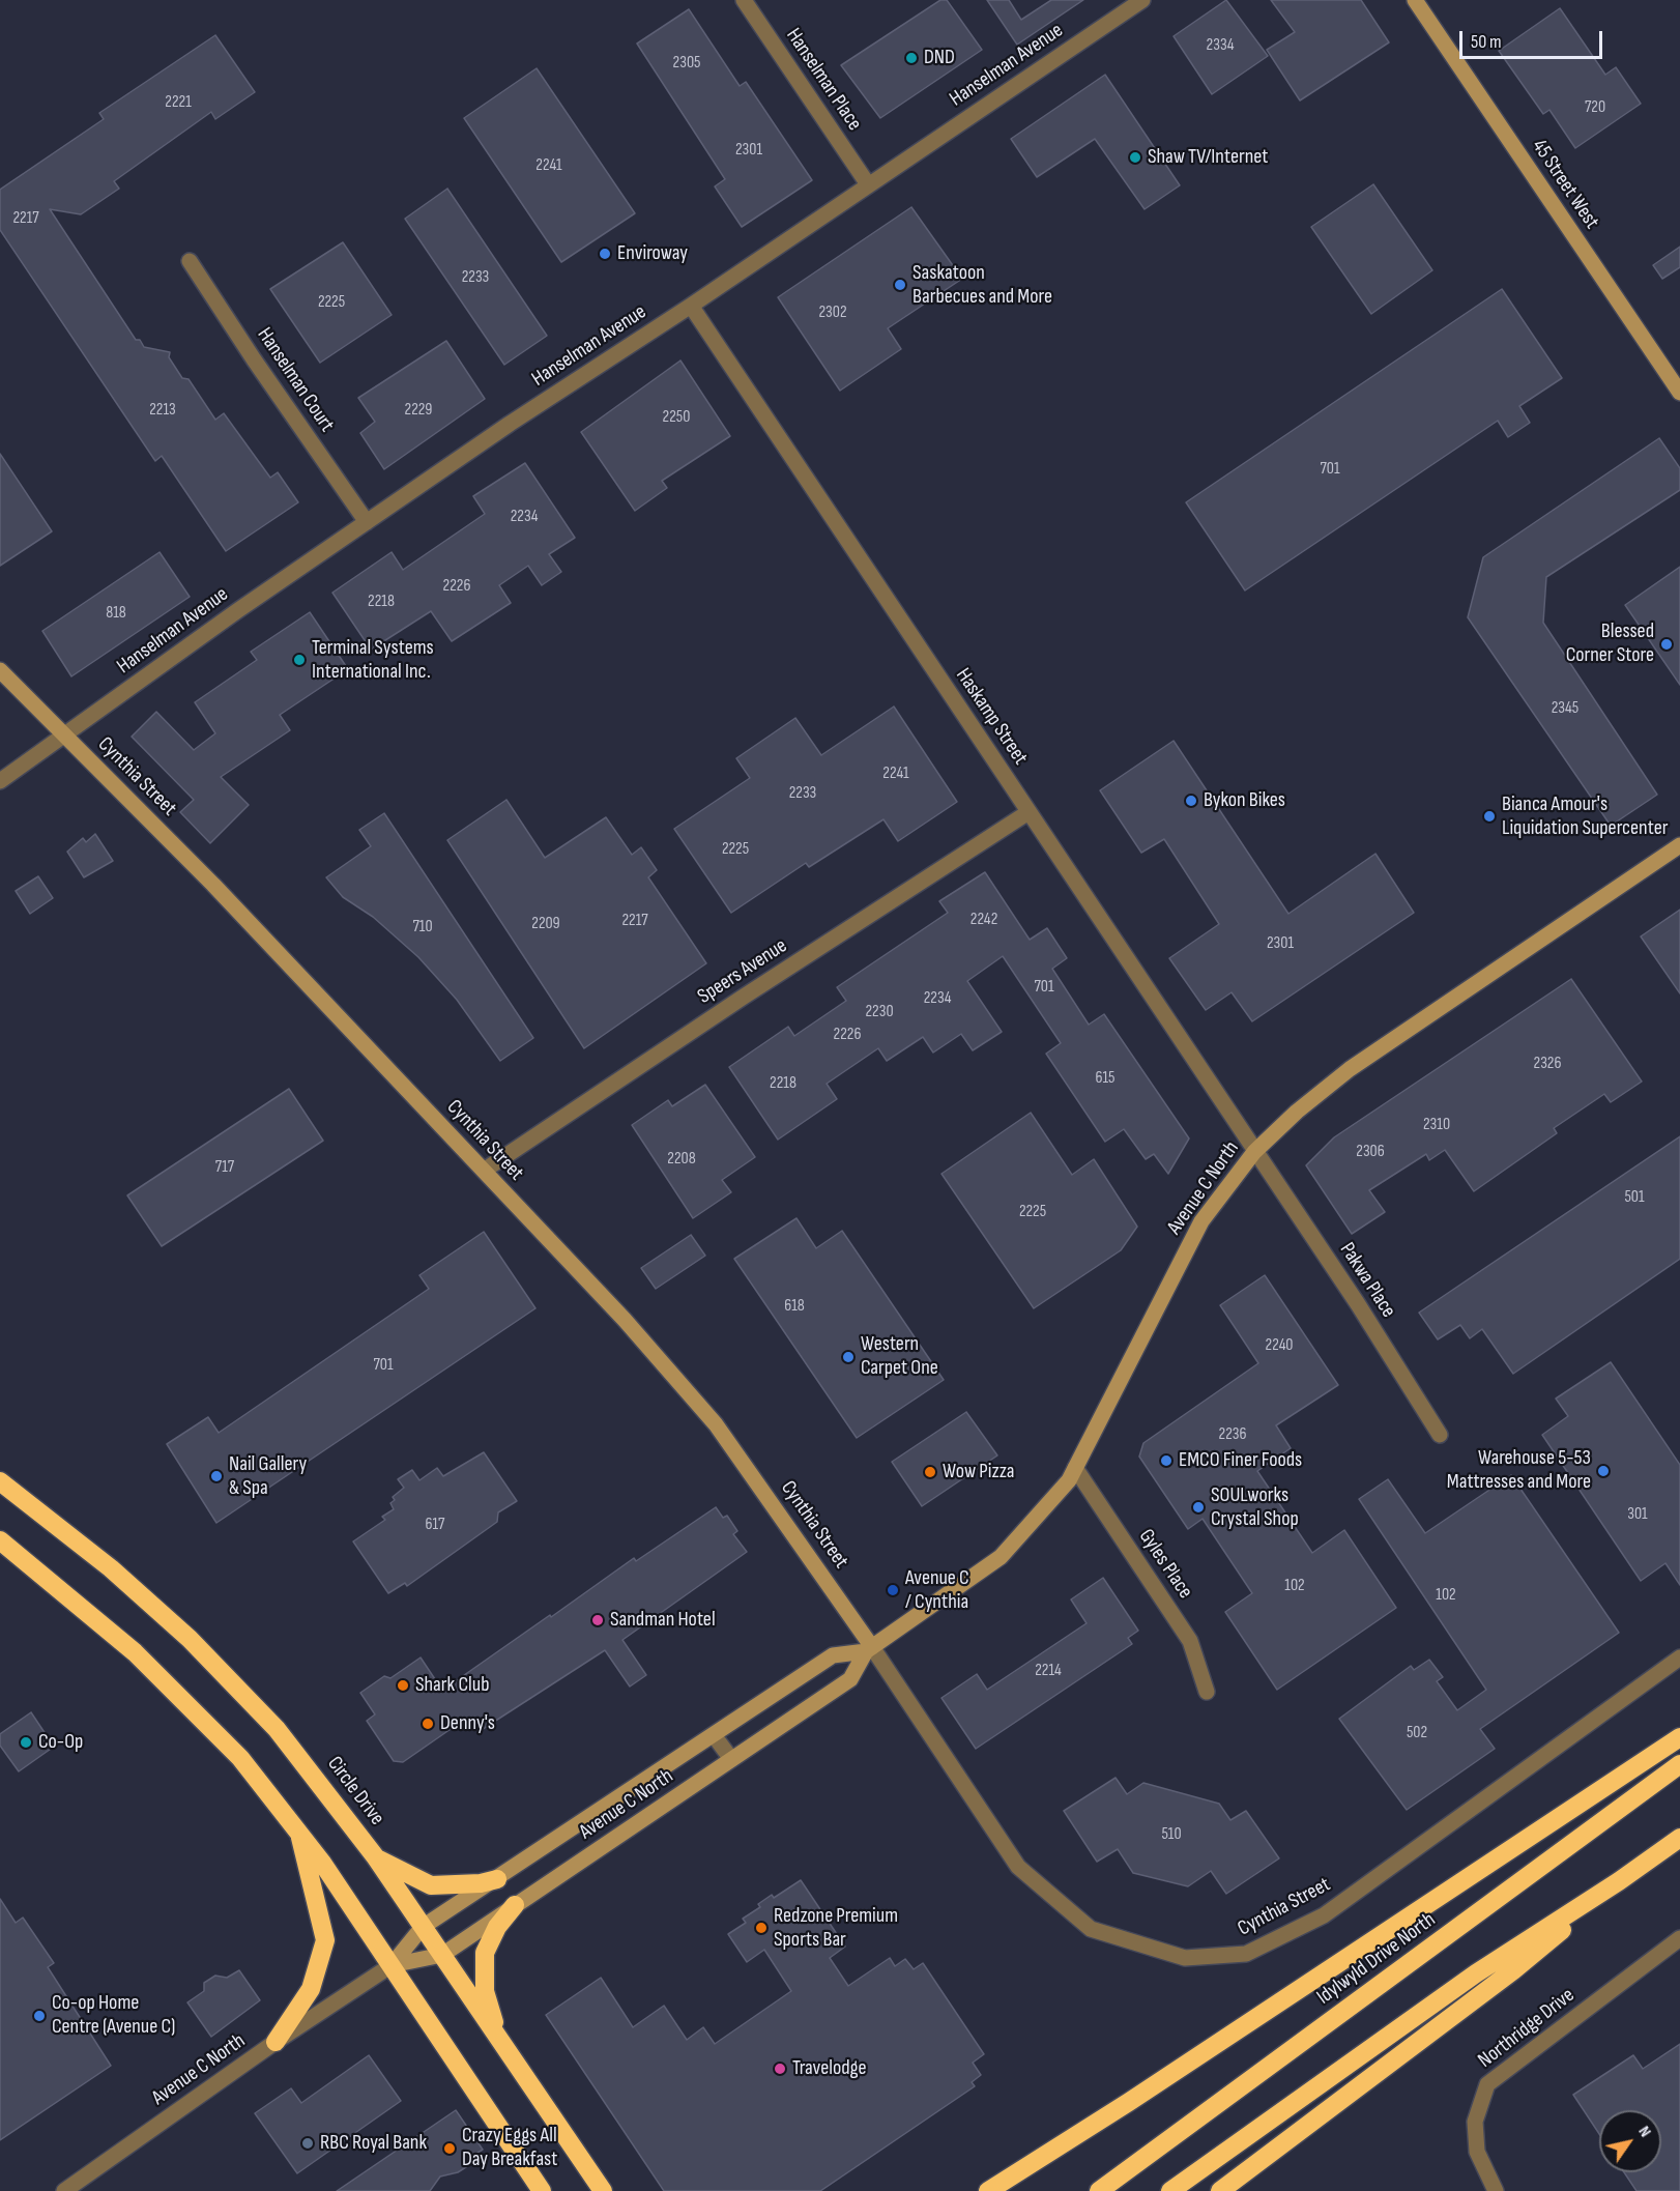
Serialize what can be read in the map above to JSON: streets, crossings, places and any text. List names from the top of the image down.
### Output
{
  "streets": {
    "highway": ["Circle Drive", "Idylwyld Drive North"],
    "main road": ["45 Street West", "Cynthia Street", "Avenue C North"],
    "street": [
      "Hanselman Avenue",
      "Hanselman Place",
      "Hanselman Court",
      "Haskamp Street",
      "Speers Avenue",
      "Pakwa Place",
      "Gyles Place",
      "Northridge Drive"
    ]
  },
  "crossings": [
    ["Hanselman Avenue", "Hanselman Place"],
    ["Hanselman Avenue", "Hanselman Court"],
    ["Hanselman Avenue", "Haskamp Street"],
    ["Hanselman Avenue", "Cynthia Street"],
    ["Haskamp Street", "Speers Avenue"],
    ["Haskamp Street", "Avenue C North"],
    ["Haskamp Street", "Pakwa Place"],
    ["Cynthia Street", "Speers Avenue"],
    ["Cynthia Street", "Avenue C North"],
    ["Avenue C North", "Pakwa Place"],
    ["Avenue C North", "Gyles Place"],
    ["Avenue C North", "Circle Drive"]
  ],
  "places": [
    "DND",
    "Shaw TV/Internet",
    "Enviroway",
    "Saskatoon Barbecues and More",
    "Blessed Corner Store",
    "Terminal Systems International Inc.",
    "Bykon Bikes",
    "Bianca Amour's Liquidation Supercenter",
    "Western Carpet One",
    "EMCO Finer Foods",
    "Warehouse 5-53 Mattresses and More",
    "Wow Pizza",
    "Nail Gallery & Spa",
    "SOULworks Crystal Shop",
    "Avenue C / Cynthia",
    "Sandman Hotel",
    "Shark Club",
    "Denny's",
    "Co-Op",
    "Redzone Premium Sports Bar",
    "Co-op Home Centre (Avenue C)",
    "Travelodge",
    "RBC Royal Bank",
    "Crazy Eggs All Day Breakfast"
  ],
  "house_numbers": [
    "2334",
    "2305",
    "2221",
    "720",
    "2301",
    "2241",
    "2217",
    "2233",
    "2225",
    "2302",
    "2213",
    "2229",
    "2250",
    "701",
    "2234",
    "2226",
    "2218",
    "818",
    "2345",
    "2241",
    "2233",
    "2225",
    "2242",
    "2217",
    "2209",
    "710",
    "2301",
    "701",
    "2234",
    "2230",
    "2226",
    "2326",
    "615",
    "2218",
    "2310",
    "2306",
    "2208",
    "717",
    "501",
    "2225",
    "618",
    "2240",
    "701",
    "2236",
    "301",
    "617",
    "102",
    "102",
    "2214",
    "502",
    "510"
  ],
  "scale_bar": "50 m",
  "north": "top right"
}
